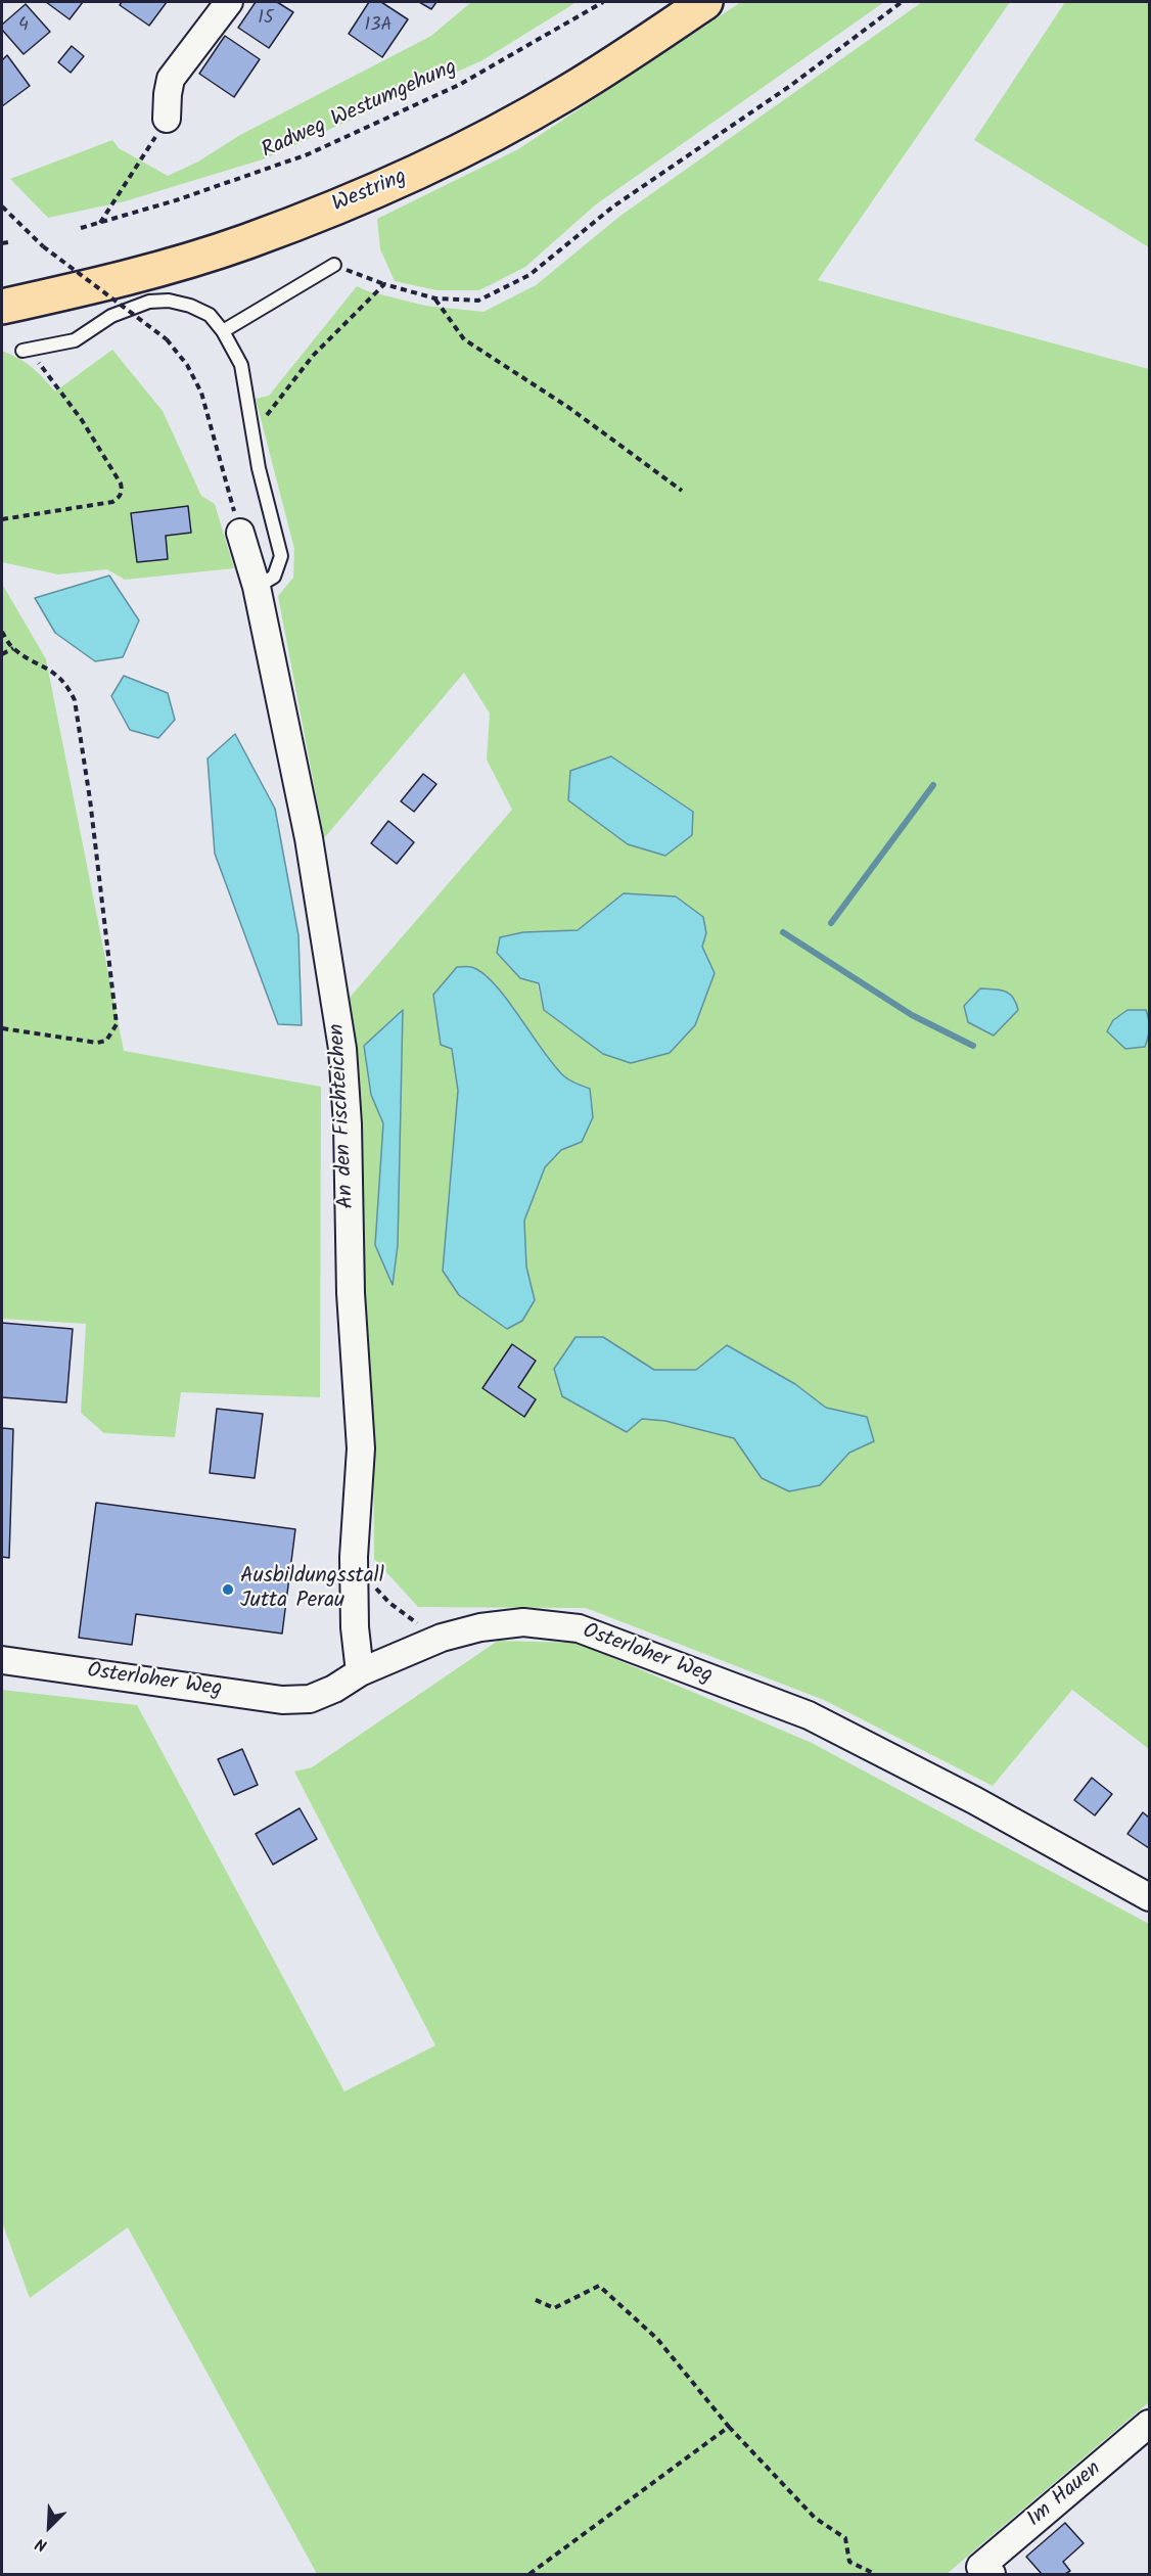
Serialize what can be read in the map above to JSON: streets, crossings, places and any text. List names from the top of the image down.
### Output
{
  "streets": {
    "main road": ["Westring"],
    "street": ["An den Fischteichen", "Osterloher Weg", "Im Hauen"],
    "path": ["Radweg Westumgehung"]
  },
  "crossings": [
    ["An den Fischteichen", "Osterloher Weg"]
  ],
  "places": ["Ausbildungsstall Jutta Perau"],
  "house_numbers": ["15", "4", "13A"],
  "north": "bottom left"
}
